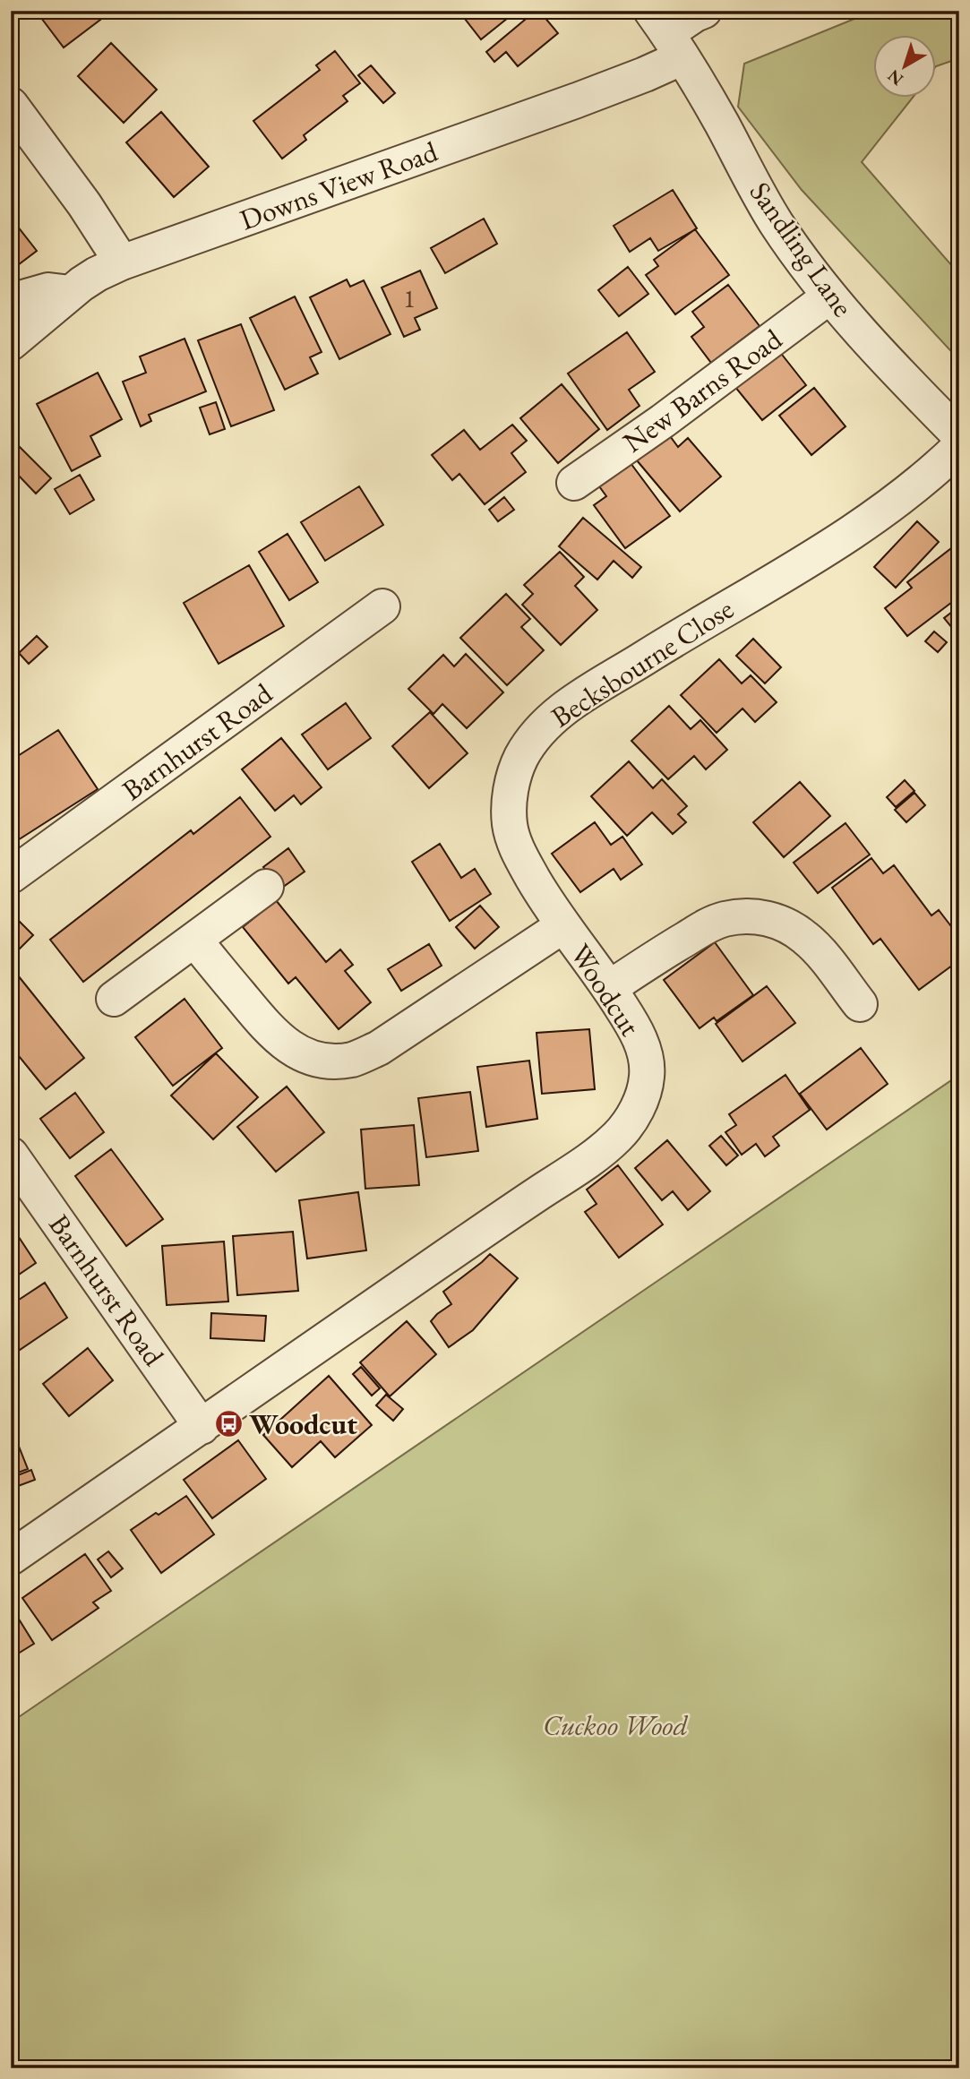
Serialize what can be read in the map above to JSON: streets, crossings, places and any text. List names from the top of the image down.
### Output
{
  "streets": {
    "street": [
      "Downs View Road",
      "Sandling Lane",
      "New Barns Road",
      "Becksbourne Close",
      "Barnhurst Road",
      "Woodcut"
    ]
  },
  "crossings": [
    ["Downs View Road", "Sandling Lane"],
    ["Sandling Lane", "New Barns Road"],
    ["Becksbourne Close", "Woodcut"],
    ["Barnhurst Road", "Woodcut"]
  ],
  "parks": ["Cuckoo Wood"],
  "places": {
    "bus stop": ["Woodcut"]
  },
  "house_numbers": ["1"],
  "north": "bottom left"
}
